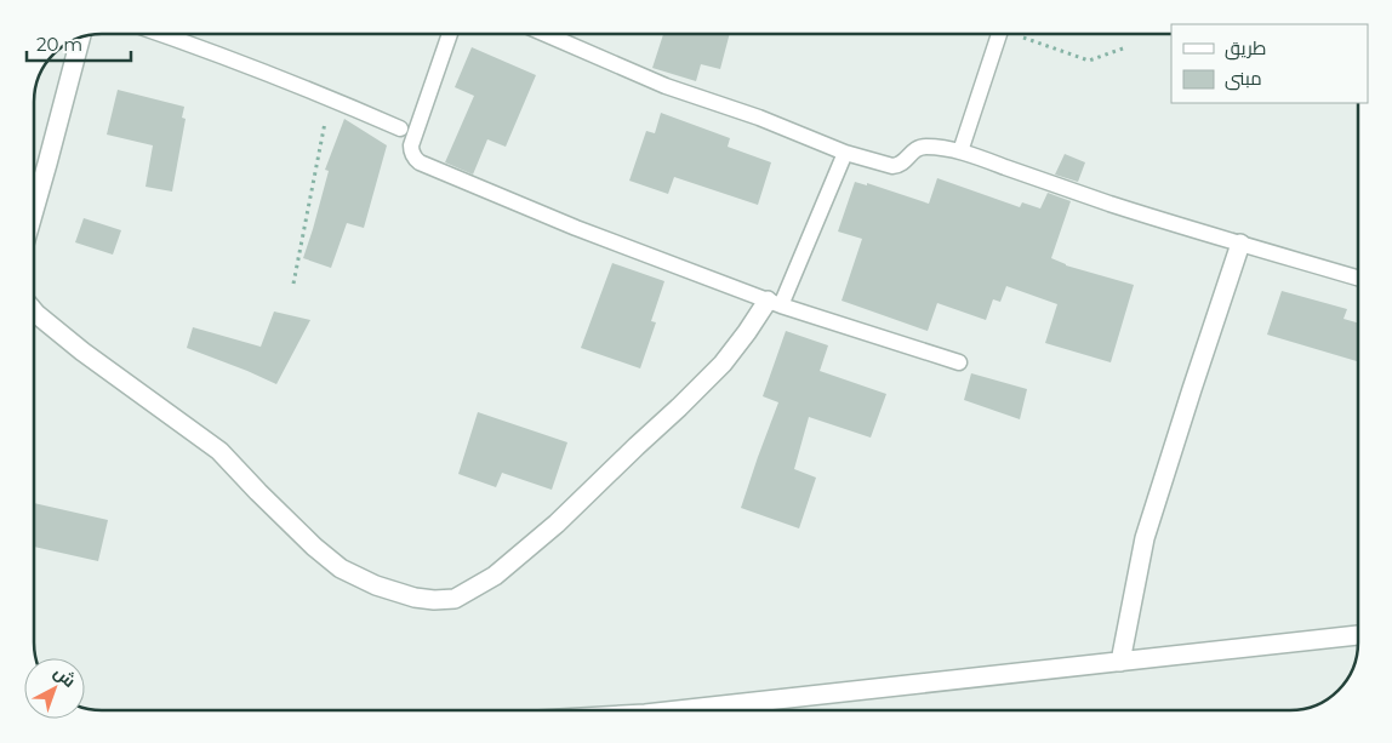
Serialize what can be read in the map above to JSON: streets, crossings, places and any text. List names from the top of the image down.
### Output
{
  "legend": ["طريق", "مبنى"],
  "scale_bar": "20 m",
  "north": "top right"
}
